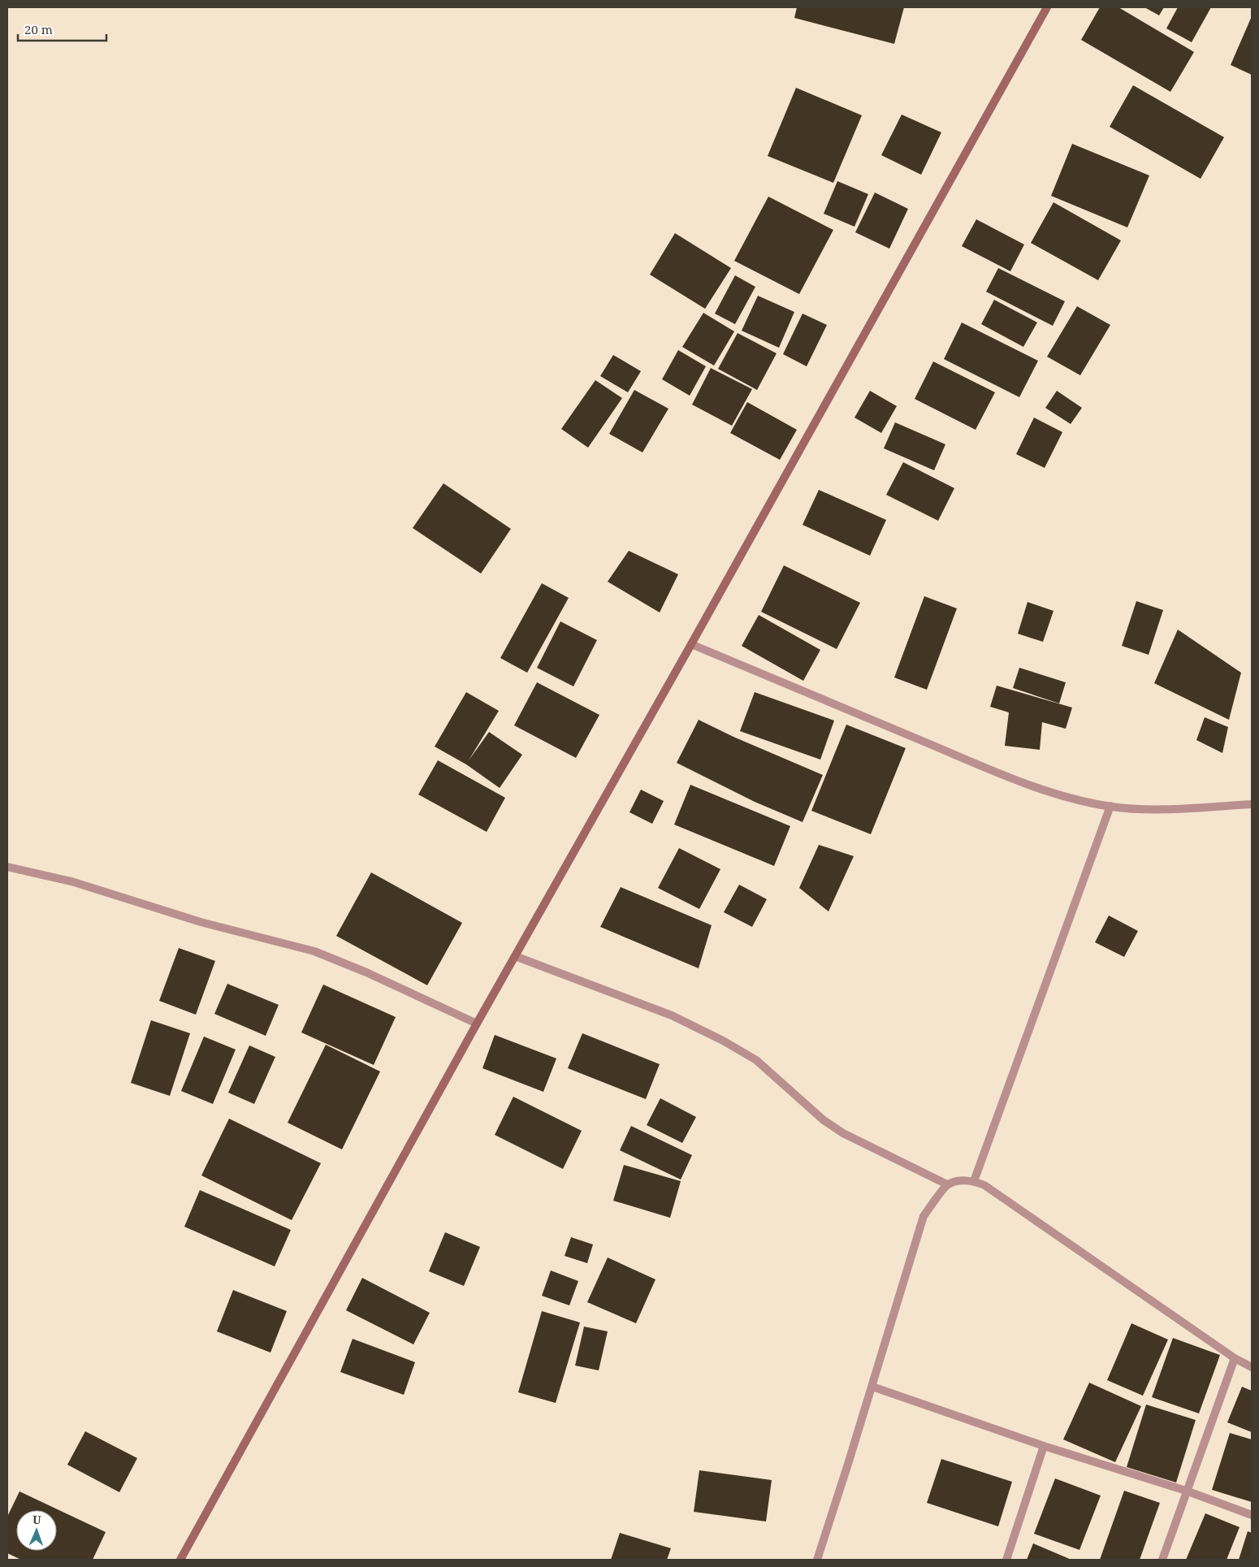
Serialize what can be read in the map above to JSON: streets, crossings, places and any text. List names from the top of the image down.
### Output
{
  "scale_bar": "20 m",
  "north": "top"
}
